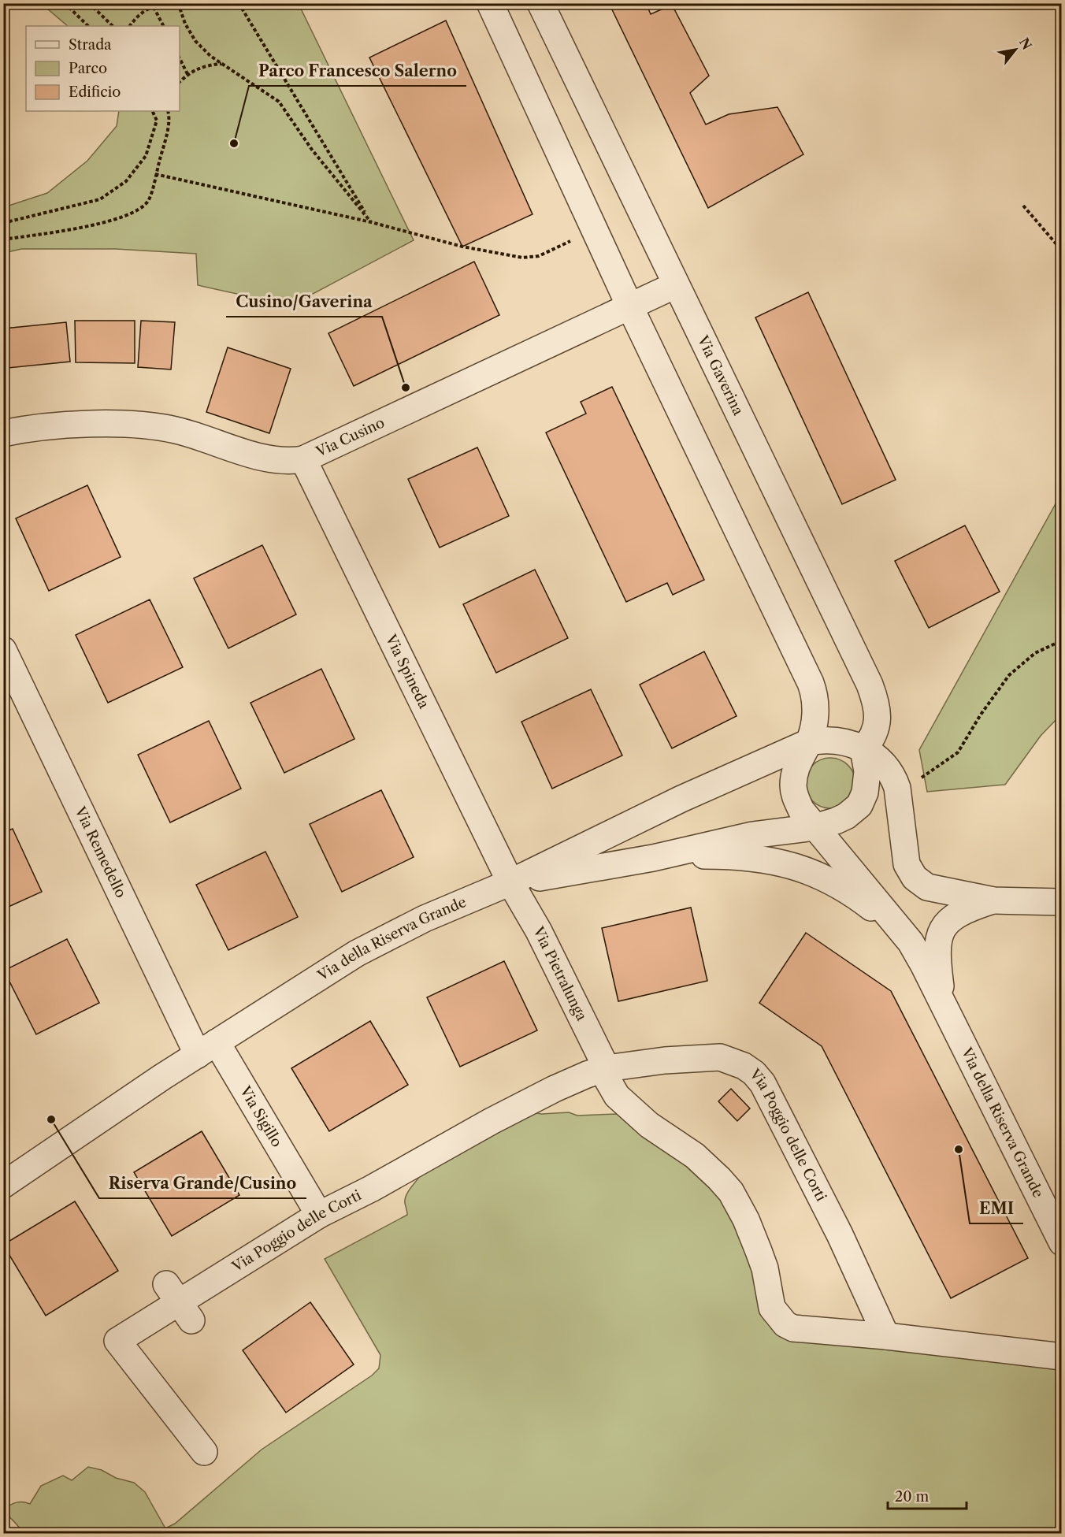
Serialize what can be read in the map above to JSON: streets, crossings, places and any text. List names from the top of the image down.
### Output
{
  "streets": {
    "street": [
      "Via Gaverina",
      "Via Cusino",
      "Via Spineda",
      "Via Remedello",
      "Via della Riserva Grande",
      "Via Pietralunga",
      "Via Sigillo",
      "Via Poggio delle Corti"
    ]
  },
  "crossings": [
    ["Via Gaverina", "Via Cusino"],
    ["Via Gaverina", "Via della Riserva Grande"],
    ["Via Cusino", "Via Spineda"],
    ["Via Spineda", "Via della Riserva Grande"],
    ["Via Spineda", "Via Pietralunga"],
    ["Via Remedello", "Via della Riserva Grande"],
    ["Via Remedello", "Via Sigillo"],
    ["Via della Riserva Grande", "Via Pietralunga"],
    ["Via della Riserva Grande", "Via Sigillo"],
    ["Via Pietralunga", "Via Poggio delle Corti"],
    ["Via Sigillo", "Via Poggio delle Corti"]
  ],
  "places": [
    "Parco Francesco Salerno",
    "Cusino/Gaverina",
    "Riserva Grande/Cusino",
    "EMI"
  ],
  "legend": ["Strada", "Parco", "Edificio"],
  "scale_bar": "20 m",
  "north": "top right"
}
